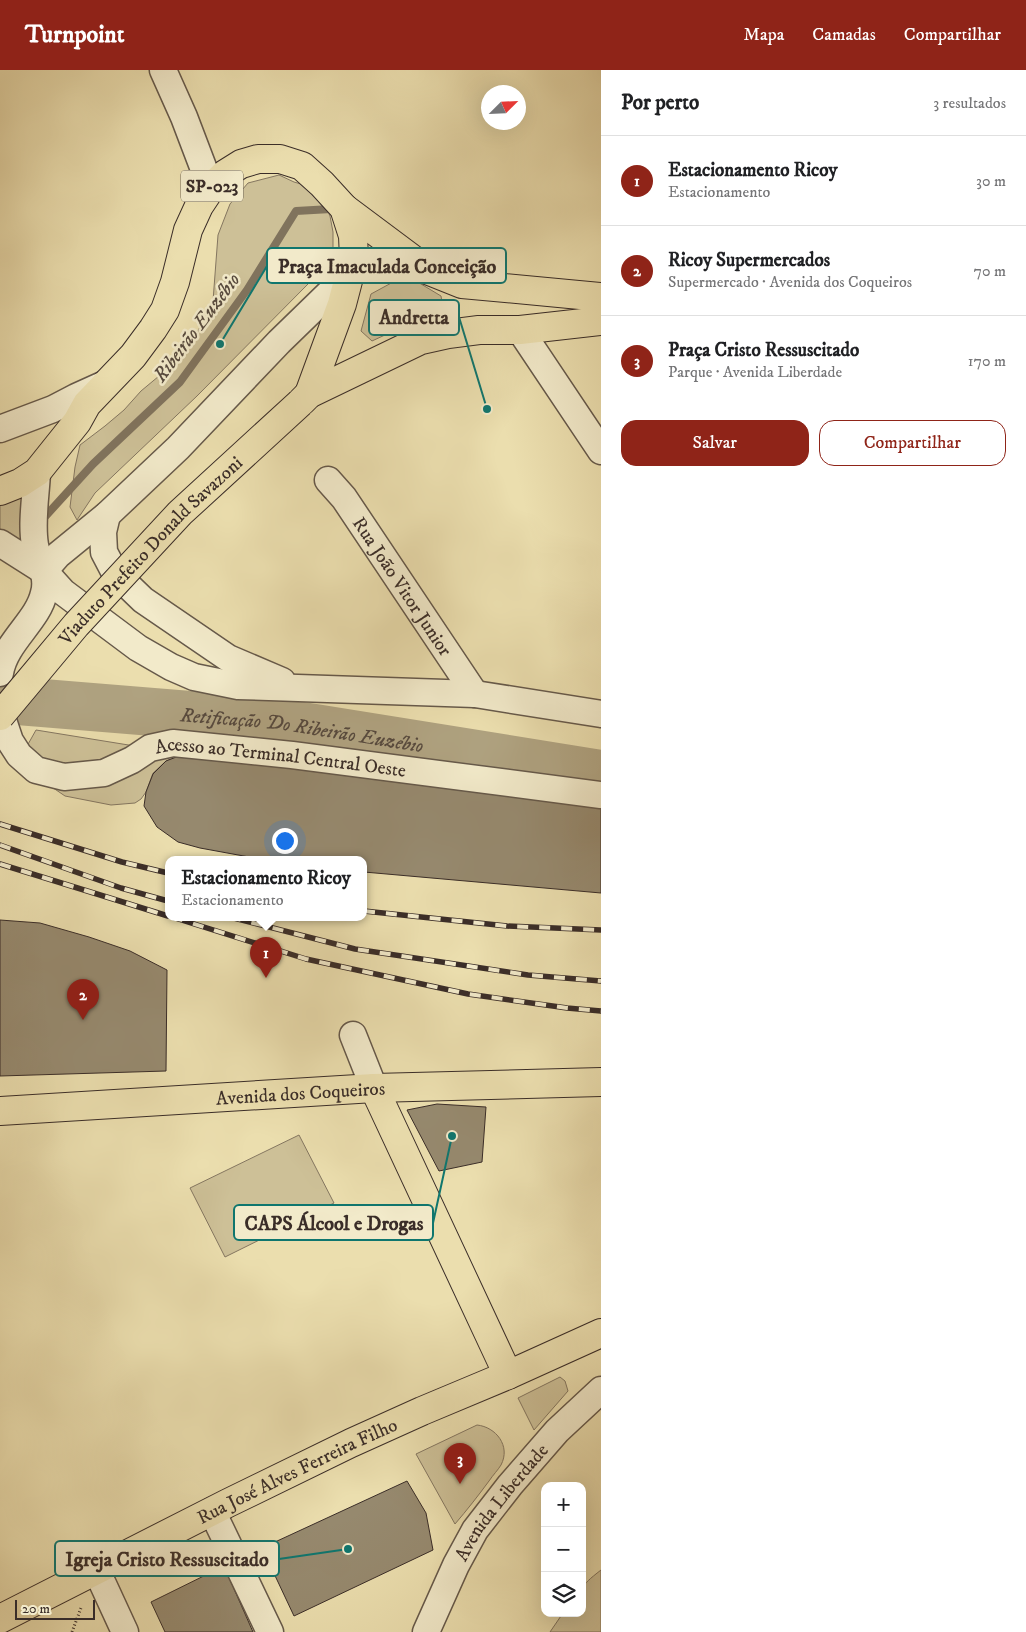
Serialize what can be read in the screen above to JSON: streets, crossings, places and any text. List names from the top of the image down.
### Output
{
  "streets": {
    "main road": [
      "SP-023",
      "Viaduto Prefeito Donald Savazoni",
      "Avenida dos Coqueiros",
      "Rua José Alves Ferreira Filho"
    ],
    "street": ["Rua João Vitor Junior", "Acesso ao Terminal Central Oeste", "Avenida Liberdade"]
  },
  "crossings": [
    ["SP-023", "Viaduto Prefeito Donald Savazoni"],
    ["Viaduto Prefeito Donald Savazoni", "Acesso ao Terminal Central Oeste"]
  ],
  "water": ["Ribeirão Euzébio", "Retificação Do Ribeirão Euzébio"],
  "places": [
    "Praça Imaculada Conceição",
    "Andretta",
    "CAPS Álcool e Drogas",
    "Igreja Cristo Ressuscitado"
  ],
  "scale_bar": "20 m",
  "north": "top right",
  "page": {
    "header": "Turnpoint",
    "nav": ["Mapa", "Camadas", "Compartilhar"],
    "heading": ["Por perto", "3 resultados"],
    "list": [
      {
        "mark": "1",
        "name": "Estacionamento Ricoy",
        "note": "Estacionamento",
        "value": "30 m"
      },
      {
        "mark": "2",
        "name": "Ricoy Supermercados",
        "note": "Supermercado · Avenida dos Coqueiros",
        "value": "70 m"
      },
      {
        "mark": "3",
        "name": "Praça Cristo Ressuscitado",
        "note": "Parque · Avenida Liberdade",
        "value": "170 m"
      }
    ],
    "buttons": ["Salvar", "Compartilhar"],
    "popup": ["Estacionamento Ricoy", "Estacionamento"],
    "pins": ["1", "2", "3"],
    "map_buttons": ["+", "−"],
    "scale": "20 m"
  }
}
